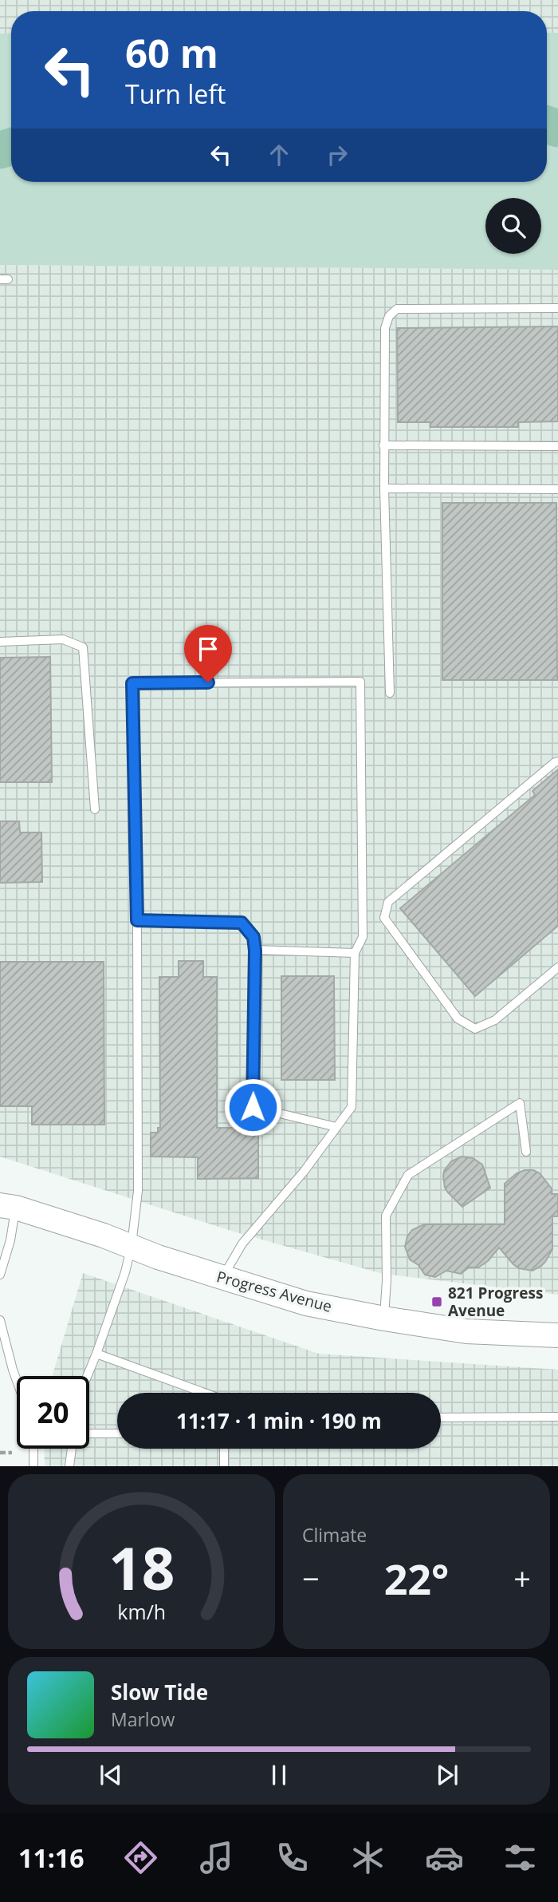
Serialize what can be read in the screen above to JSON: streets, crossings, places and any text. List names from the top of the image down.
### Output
{
  "streets": {
    "main road": ["Progress Avenue"]
  },
  "places": {
    "transit": ["821 Progress Avenue"]
  },
  "page": {
    "turn": ["60 m", "Turn left"],
    "limit": "20",
    "trip": "11:17 · 1 min · 190 m",
    "tile": "Climate",
    "heat": ["−", "22°", "+"],
    "song": ["Slow Tide", "Marlow"],
    "tabs": "11:16",
    "gauge": ["18", "km/h"]
  }
}
